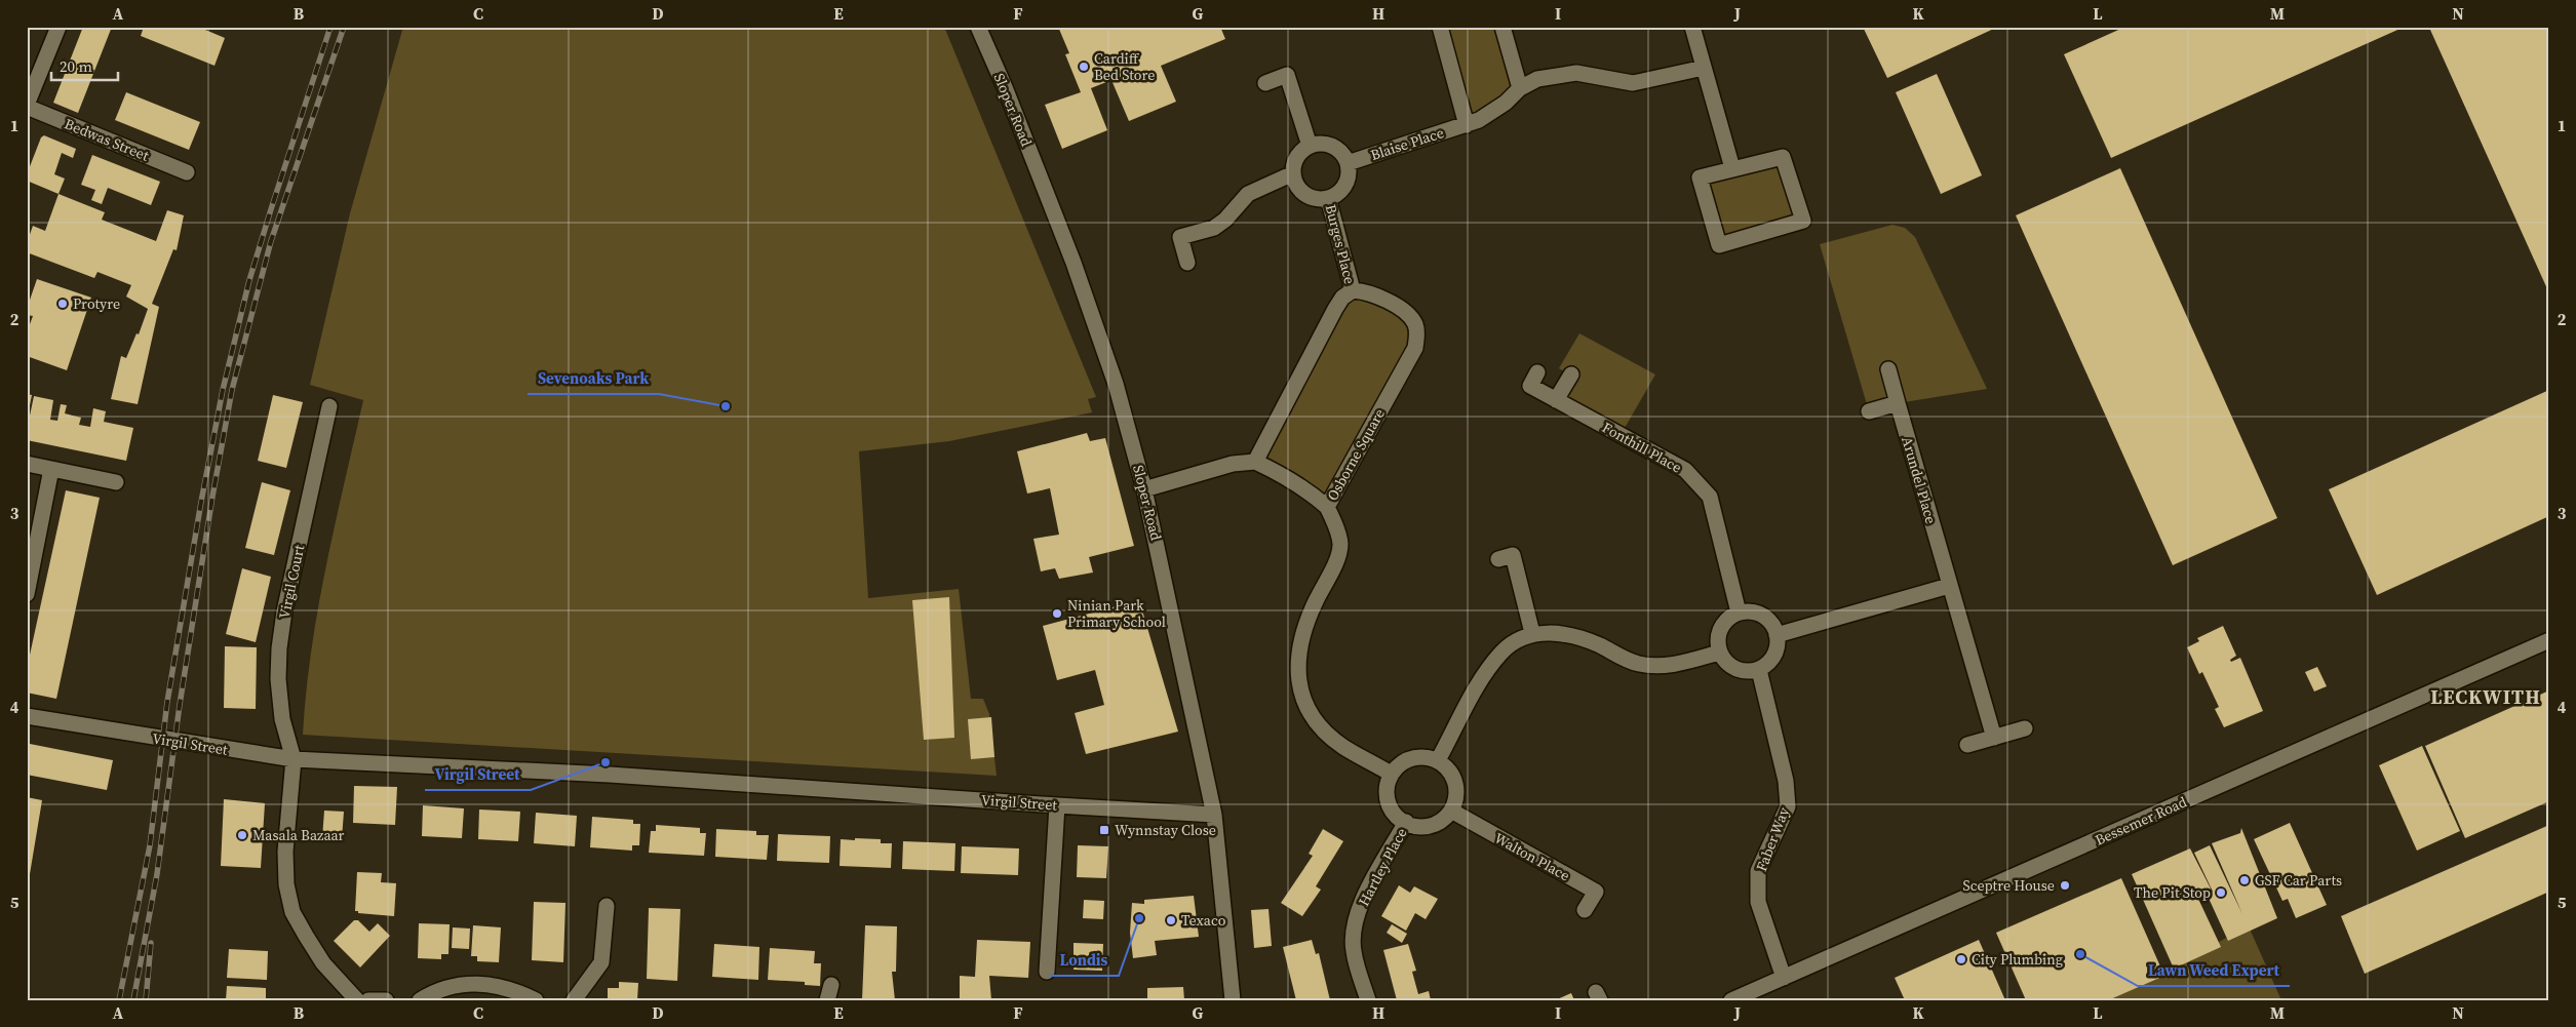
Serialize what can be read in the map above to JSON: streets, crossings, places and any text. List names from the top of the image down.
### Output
{
  "streets": {
    "street": [
      "Sloper Road",
      "Bedwas Street",
      "Blaise Place",
      "Burges Place",
      "Fonthill Place",
      "Osborne Square",
      "Arundel Place",
      "Virgil Court",
      "Virgil Street",
      "Bessemer Road",
      "Faber Way",
      "Walton Place",
      "Hartley Place"
    ]
  },
  "crossings": [
    ["Sloper Road", "Virgil Street"],
    ["Blaise Place", "Burges Place"],
    ["Burges Place", "Osborne Square"],
    ["Fonthill Place", "Faber Way"],
    ["Virgil Court", "Virgil Street"],
    ["Bessemer Road", "Faber Way"],
    ["Walton Place", "Hartley Place"]
  ],
  "districts": ["LECKWITH"],
  "places": {
    "other": [
      "Cardiff Bed Store",
      "Protyre",
      "Sevenoaks Park",
      "Ninian Park Primary School",
      "Virgil Street",
      "Masala Bazaar",
      "GSF Car Parts",
      "Sceptre House",
      "The Pit Stop",
      "Londis",
      "Texaco",
      "Lawn Weed Expert",
      "City Plumbing"
    ],
    "transit": ["Wynnstay Close"]
  },
  "scale_bar": "20 m",
  "grid": {
    "columns": [
      "A",
      "B",
      "C",
      "D",
      "E",
      "F",
      "G",
      "H",
      "I",
      "J",
      "K",
      "L",
      "M",
      "N"
    ],
    "rows": [
      "1",
      "2",
      "3",
      "4",
      "5"
    ]
  }
}
